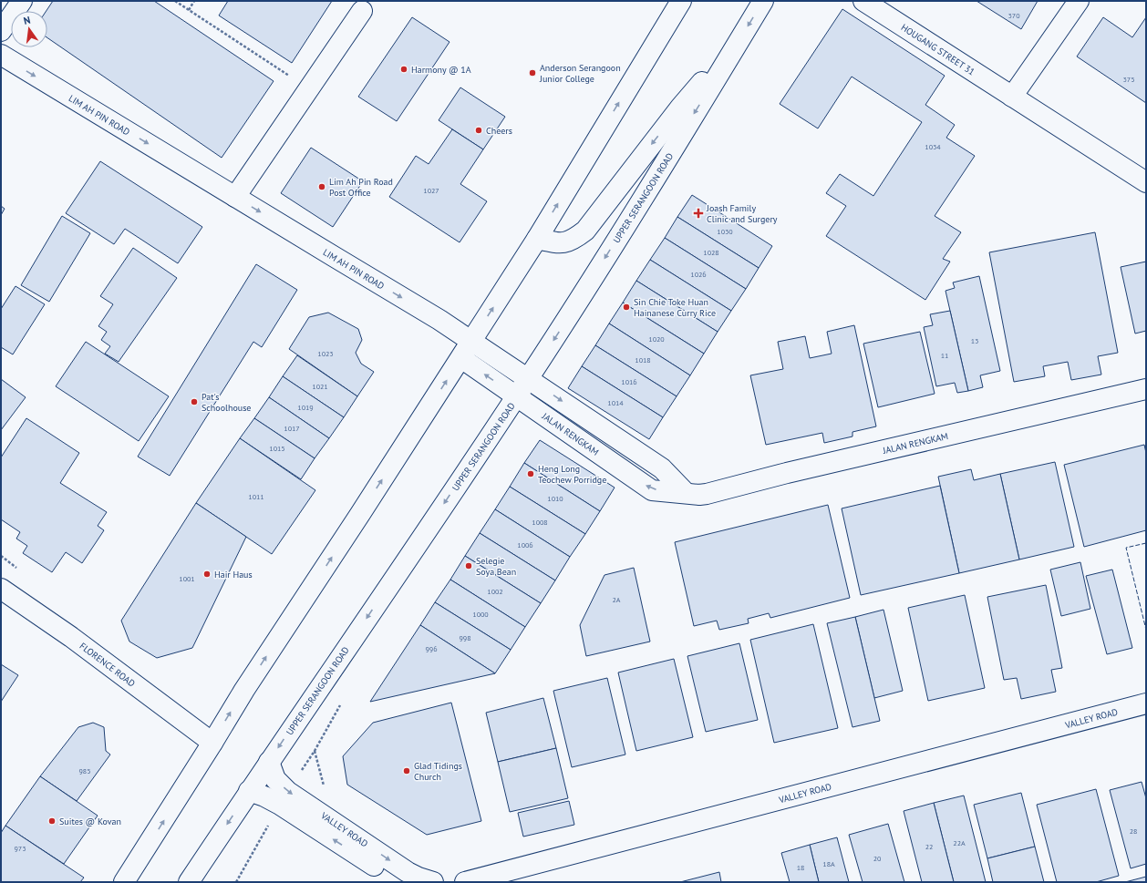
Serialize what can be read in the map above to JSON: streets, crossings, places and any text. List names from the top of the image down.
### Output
{
  "streets": {
    "street": [
      "HOUGANG STREET 31",
      "LIM AH PIN ROAD",
      "UPPER SERANGOON ROAD",
      "JALAN RENGKAM",
      "FLORENCE ROAD",
      "VALLEY ROAD"
    ]
  },
  "crossings": [
    ["UPPER SERANGOON ROAD", "JALAN RENGKAM"],
    ["UPPER SERANGOON ROAD", "VALLEY ROAD"]
  ],
  "one_way": ["LIM AH PIN ROAD"],
  "places": {
    "other": [
      "Harmony @ 1A",
      "Anderson Serangoon Junior College",
      "Cheers",
      "Lim Ah Pin Road Post Office",
      "Sin Chie Toke Huan Hainanese Curry Rice",
      "Pat's Schoolhouse",
      "Heng Long Teochew Porridge",
      "Selegie Soya Bean",
      "Hair Haus",
      "Glad Tidings Church",
      "Suites @ Kovan"
    ],
    "health": ["Joash Family Clinic and Surgery"]
  },
  "house_numbers": [
    "370",
    "375",
    "1034",
    "1027",
    "1030",
    "1028",
    "1026",
    "1020",
    "13",
    "1023",
    "11",
    "1018",
    "1016",
    "1021",
    "1014",
    "1019",
    "1017",
    "1015",
    "1011",
    "1010",
    "1008",
    "1006",
    "1001",
    "1002",
    "2A",
    "1000",
    "998",
    "996",
    "985",
    "28",
    "22A",
    "22",
    "973",
    "20",
    "18A",
    "18"
  ],
  "north": "top"
}
